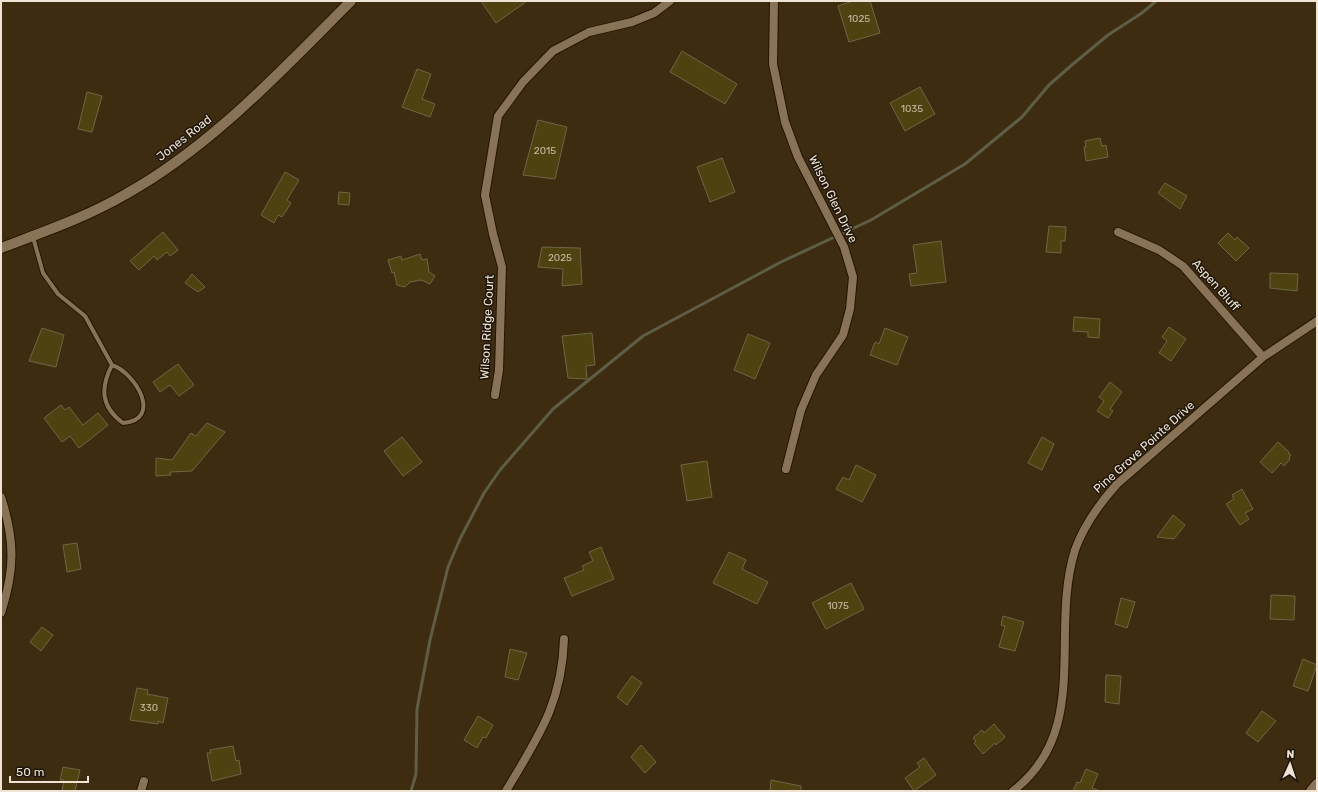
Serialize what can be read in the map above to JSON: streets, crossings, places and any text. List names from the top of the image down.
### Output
{
  "streets": {
    "street": [
      "Jones Road",
      "Wilson Glen Drive",
      "Aspen Bluff",
      "Wilson Ridge Court",
      "Pine Grove Pointe Drive"
    ]
  },
  "crossings": [
    ["Aspen Bluff", "Pine Grove Pointe Drive"]
  ],
  "house_numbers": [
    "1025",
    "1035",
    "2015",
    "2025",
    "1075",
    "330"
  ],
  "scale_bar": "50 m",
  "north": "top"
}
